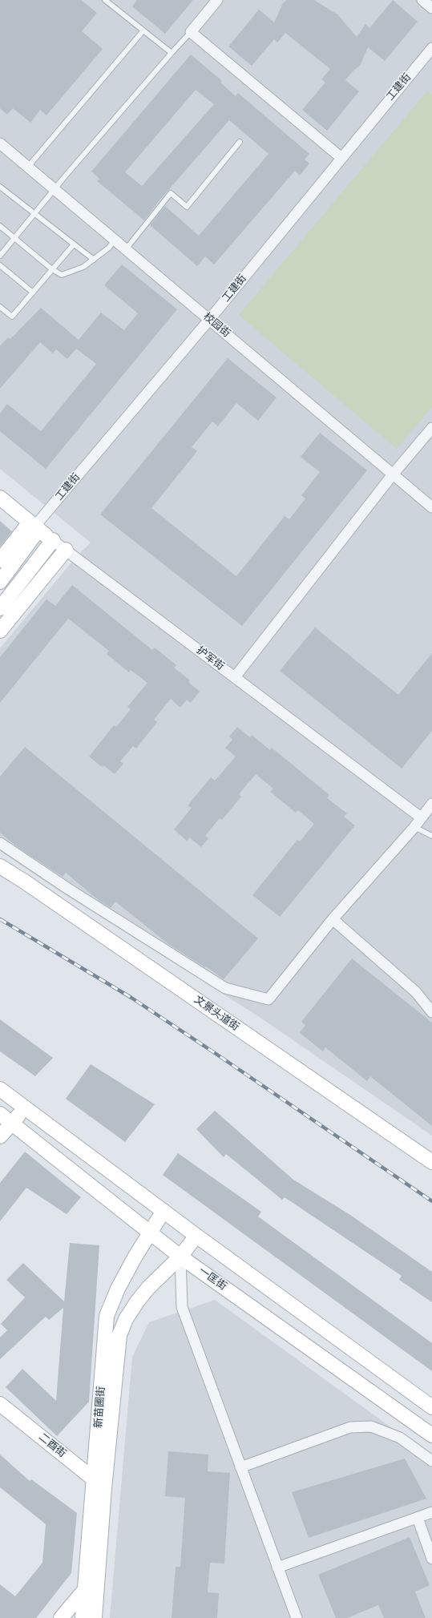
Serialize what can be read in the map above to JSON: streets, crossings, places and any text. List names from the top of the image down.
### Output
{
  "streets": {
    "main road": [
      "工建街",
      "护军街",
      "文景头道街",
      "一匡街",
      "新苗圃街",
      "二酉街"
    ],
    "street": ["校园街"]
  },
  "crossings": [
    ["工建街", "校园街"],
    ["工建街", "护军街"],
    ["一匡街", "新苗圃街"],
    ["新苗圃街", "二酉街"]
  ]
}
